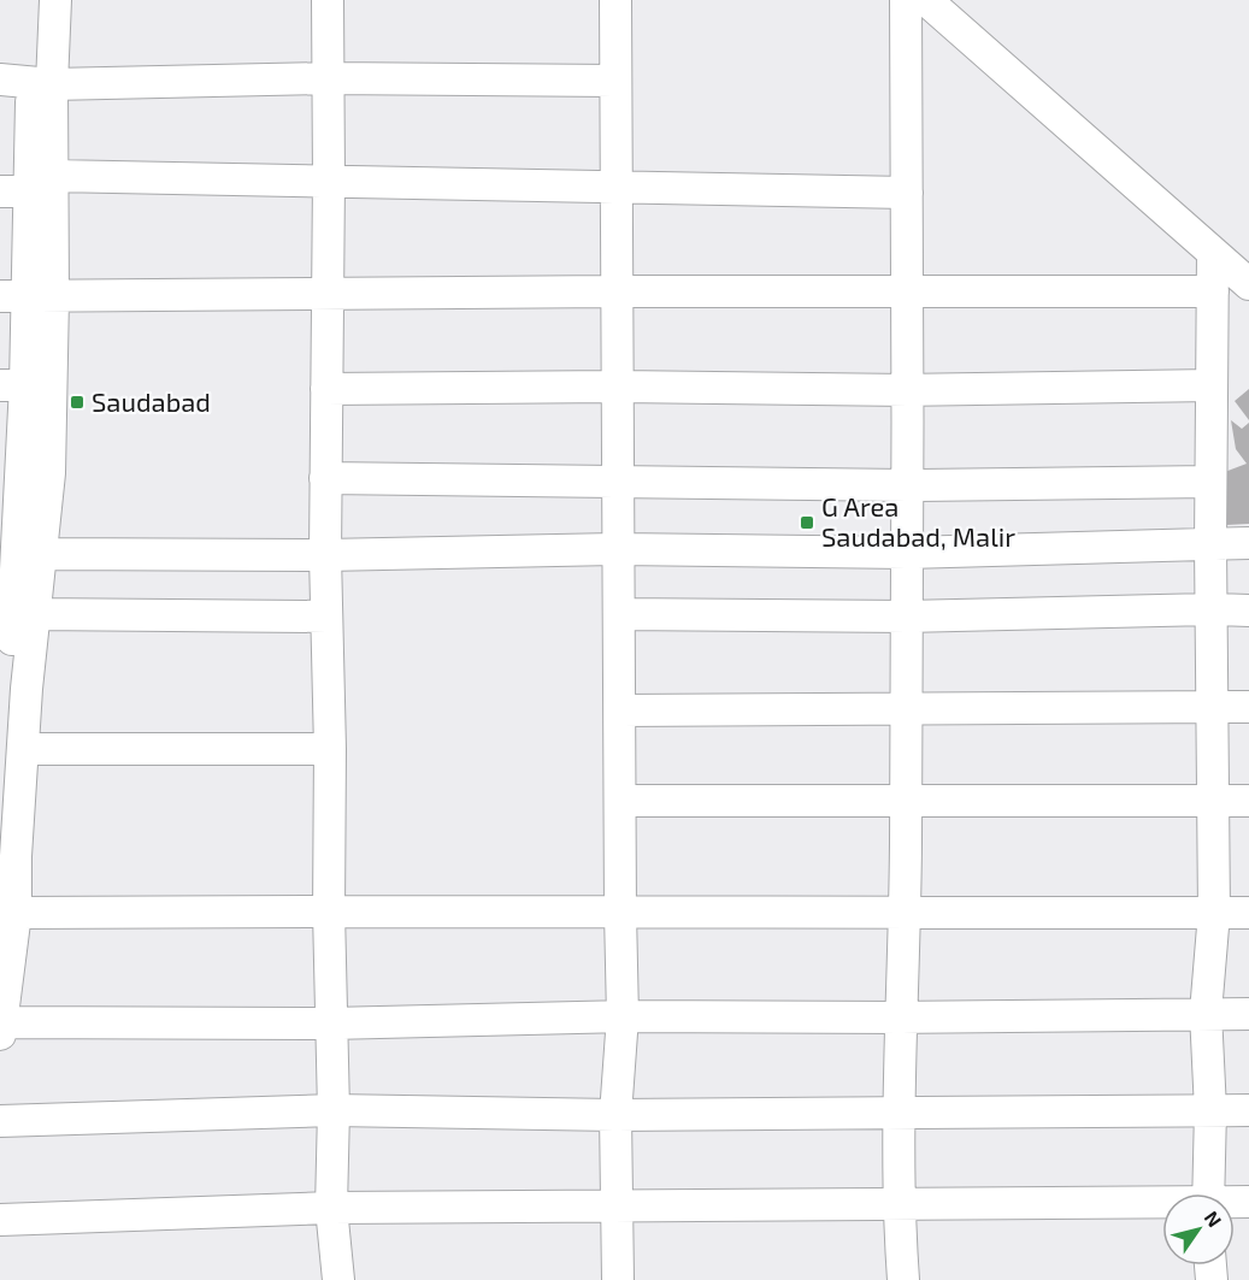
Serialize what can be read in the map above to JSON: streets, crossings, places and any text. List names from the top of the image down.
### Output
{
  "places": {
    "transit": ["Saudabad", "G Area Saudabad, Malir"]
  },
  "north": "top right"
}
